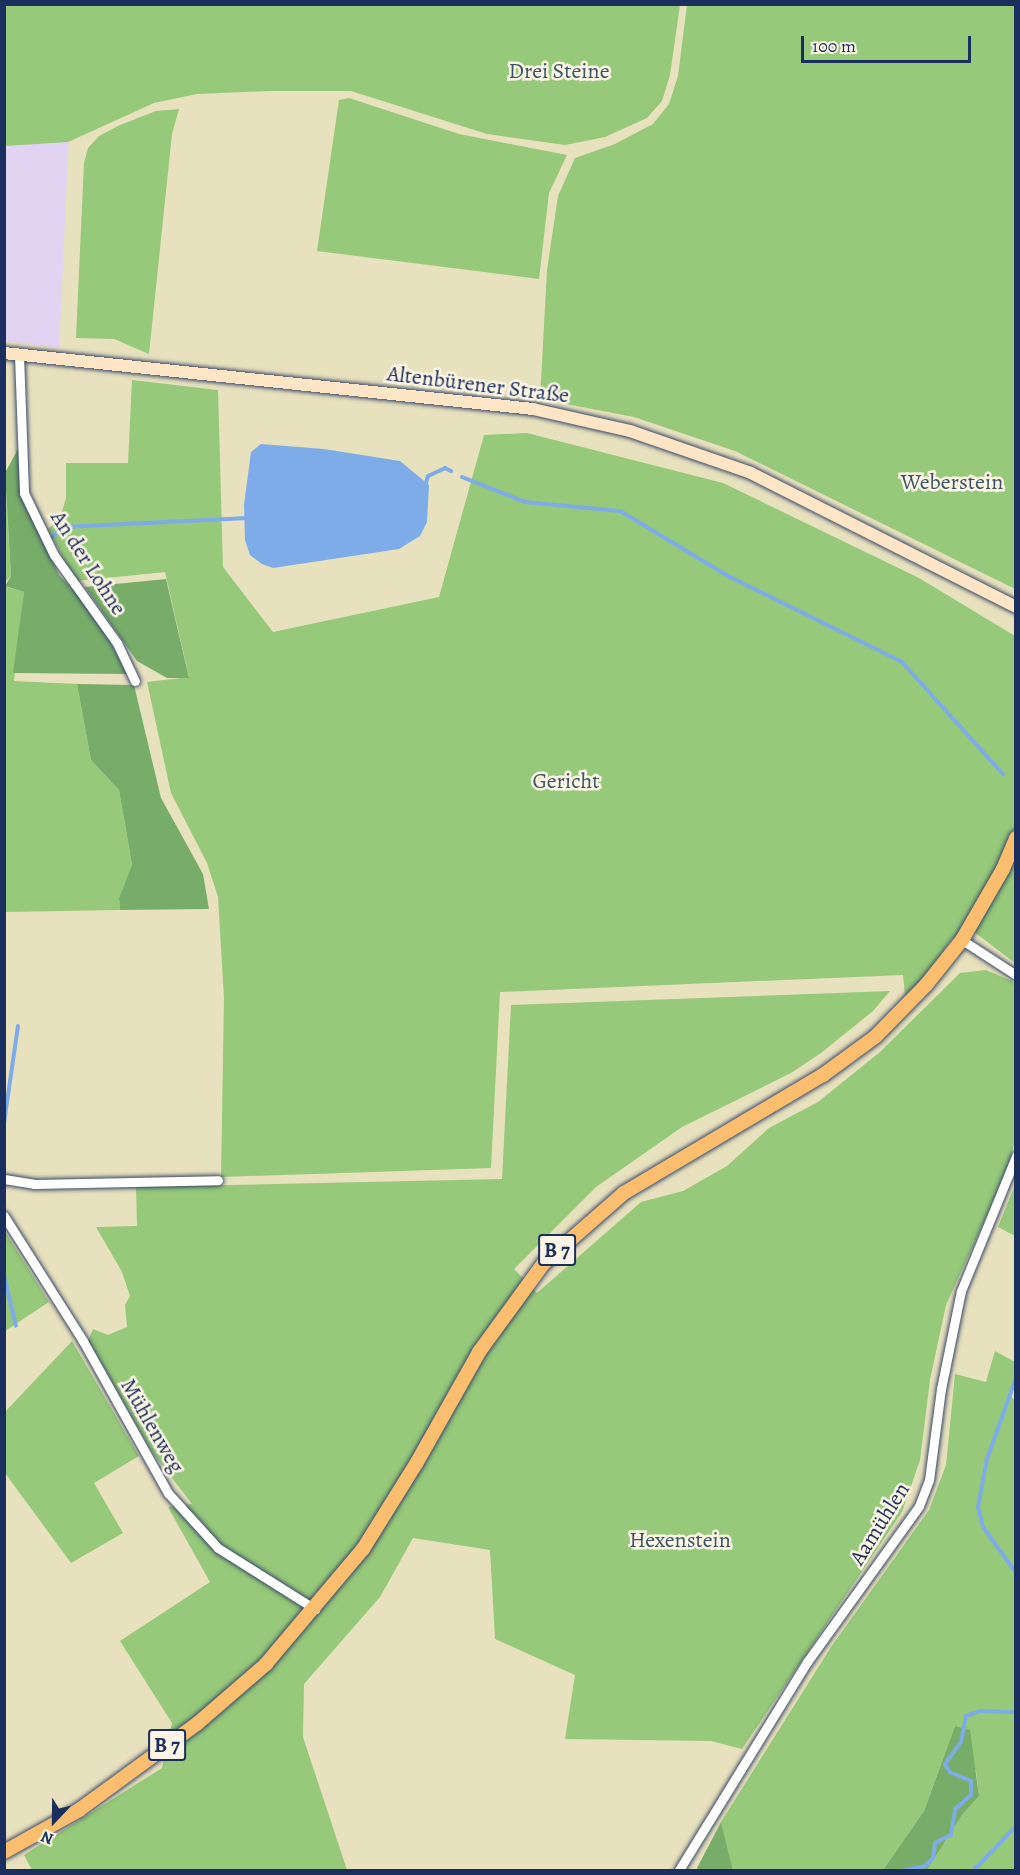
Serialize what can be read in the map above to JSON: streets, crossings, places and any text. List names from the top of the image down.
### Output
{
  "streets": {
    "main road": ["B 7"],
    "street": [
      "Altenbürener Straße",
      "An der Lohne",
      "Mühlenweg",
      "Aamühlen"
    ]
  },
  "crossings": [
    ["Altenbürener Straße", "An der Lohne"],
    ["B 7", "Mühlenweg"]
  ],
  "parks": [
    "Drei Steine",
    "Weberstein",
    "Gericht",
    "Hexenstein"
  ],
  "scale_bar": "100 m",
  "north": "bottom"
}
